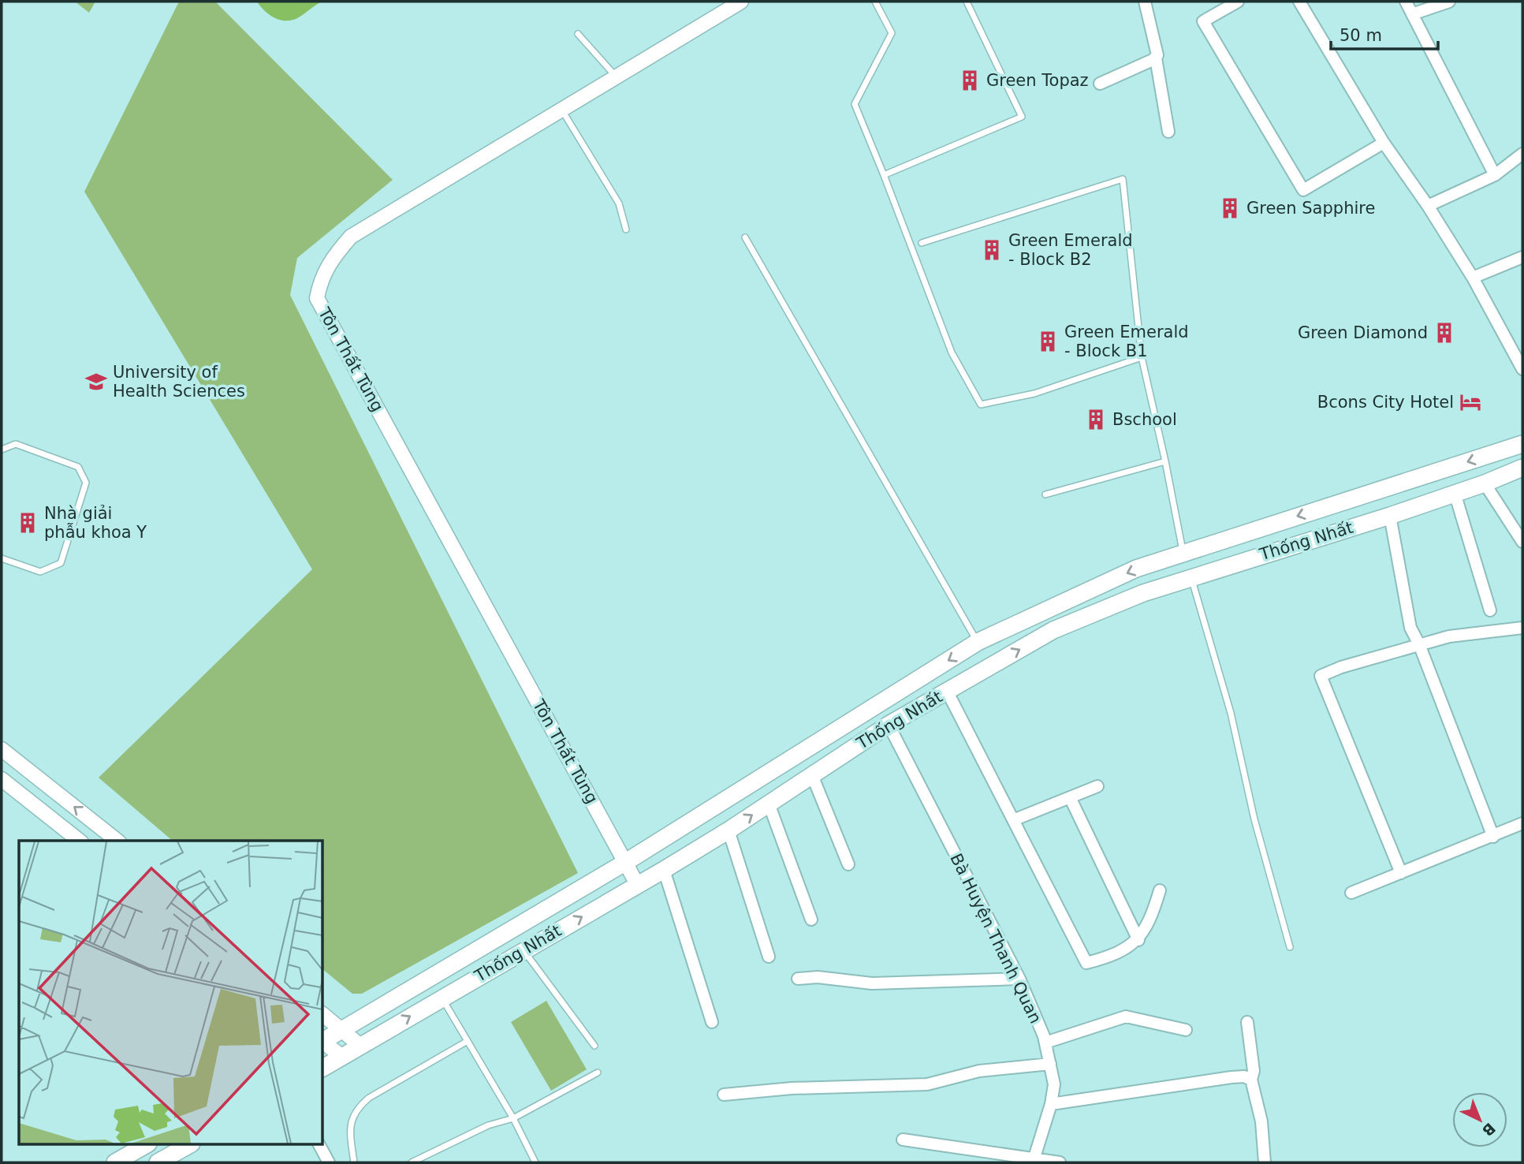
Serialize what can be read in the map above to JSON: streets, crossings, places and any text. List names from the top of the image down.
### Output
{
  "streets": {
    "main road": ["Thống Nhất"],
    "street": ["Tôn Thất Tùng", "Bà Huyện Thanh Quan"]
  },
  "crossings": [
    ["Tôn Thất Tùng", "Thống Nhất"],
    ["Thống Nhất", "Bà Huyện Thanh Quan"]
  ],
  "places": {
    "building": [
      "Green Topaz",
      "Green Sapphire",
      "Green Emerald - Block B2",
      "Green Diamond",
      "Green Emerald - Block B1",
      "Bschool",
      "Nhà giải phẫu khoa Y"
    ],
    "school or university": ["University of Health Sciences"],
    "hotel": ["Bcons City Hotel"]
  },
  "scale_bar": "50 m",
  "north": "bottom right"
}
